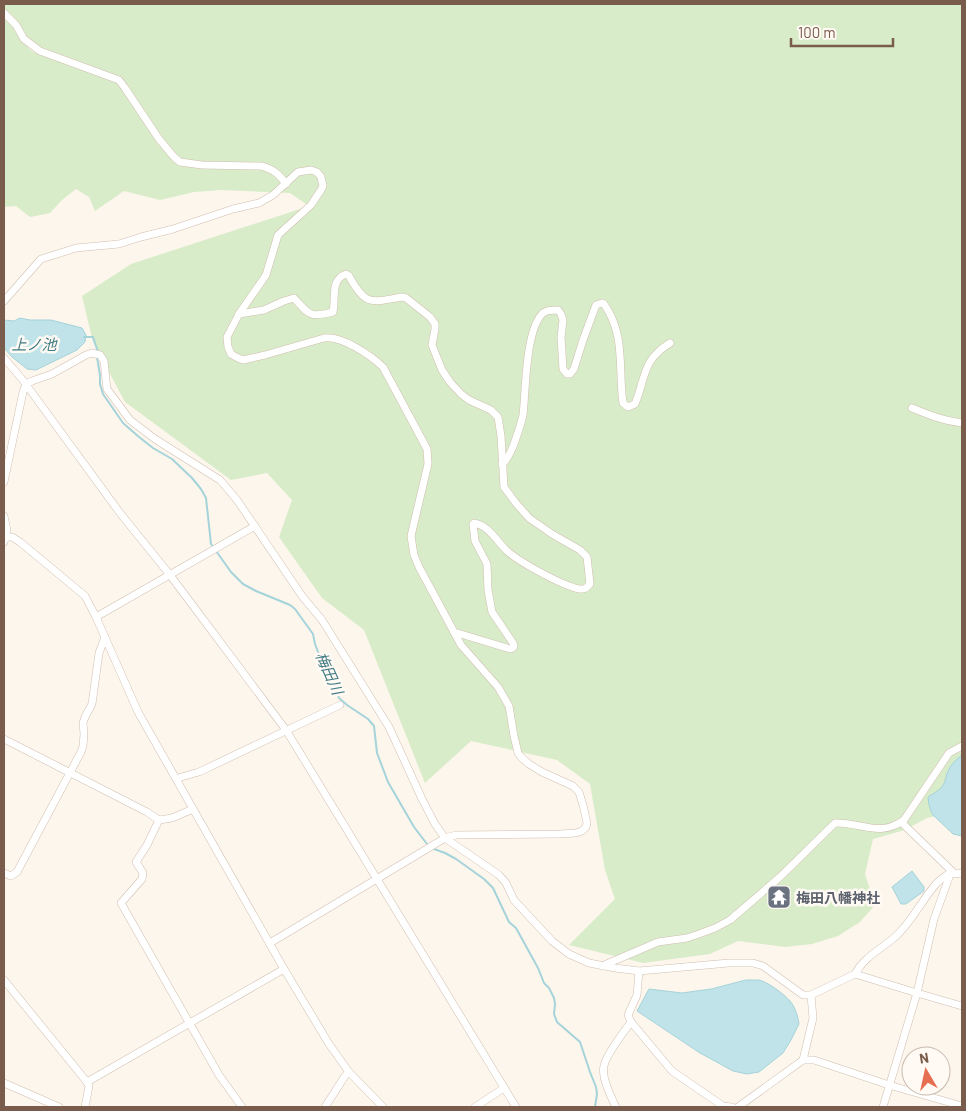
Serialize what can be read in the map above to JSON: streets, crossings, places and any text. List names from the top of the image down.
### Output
{
  "water": ["上ノ池", "梅田川"],
  "places": {
    "temple": ["梅田八幡神社"]
  },
  "scale_bar": "100 m",
  "north": "top"
}
